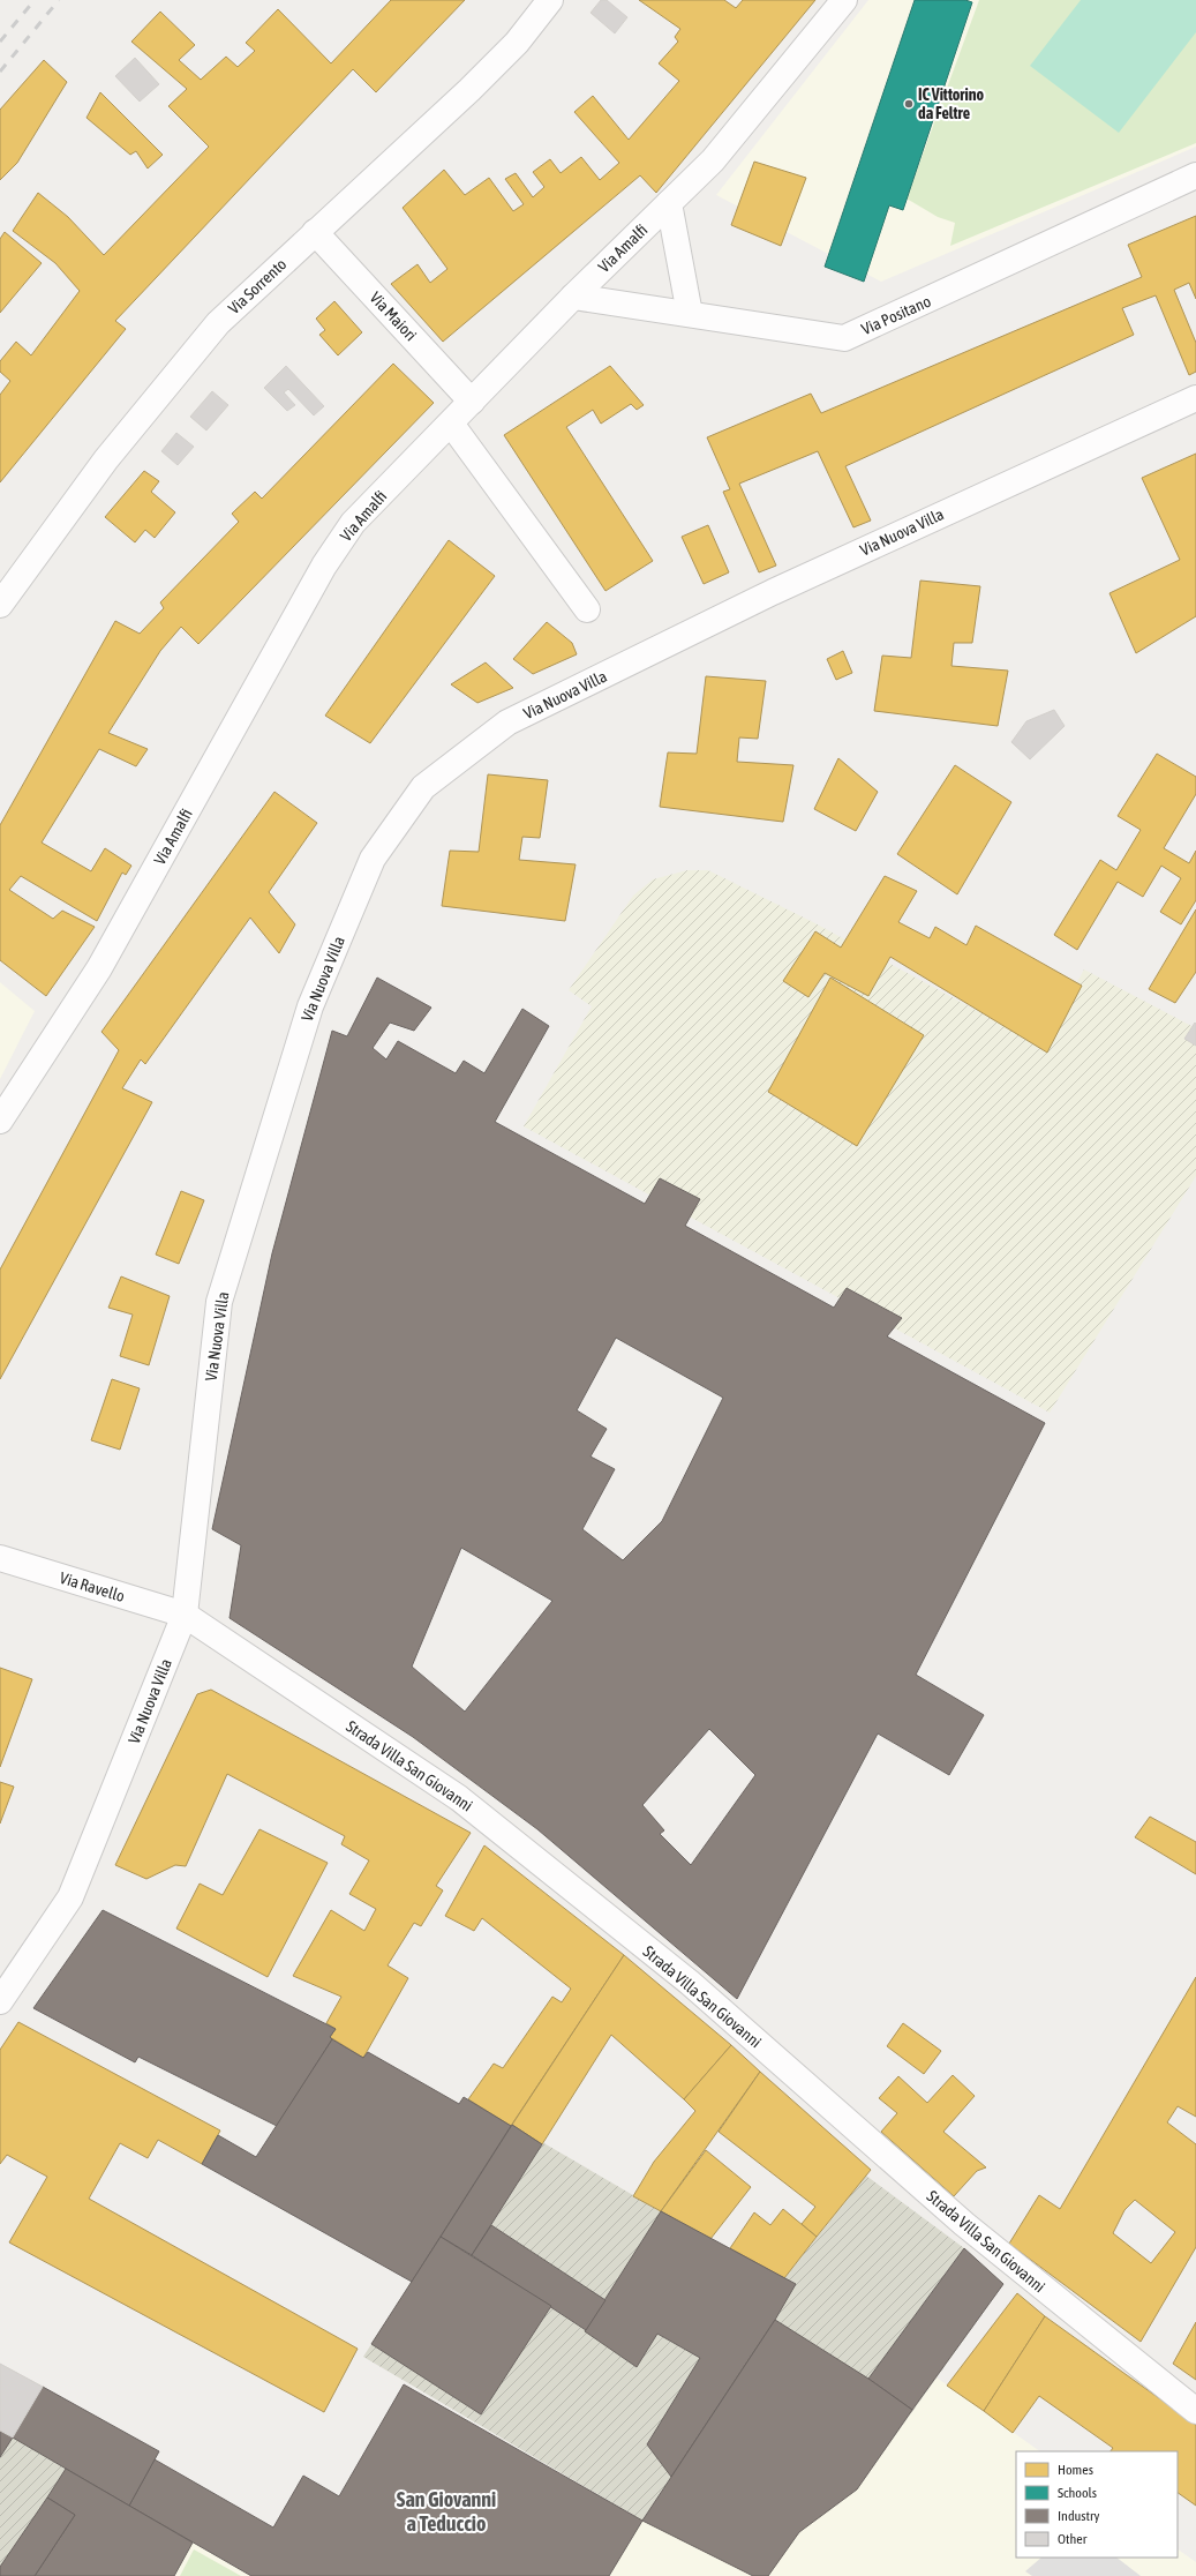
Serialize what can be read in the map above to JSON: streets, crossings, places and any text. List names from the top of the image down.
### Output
{
  "streets": {
    "street": [
      "Via Amalfi",
      "Via Sorrento",
      "Via Positano",
      "Via Maiori",
      "Via Nuova Villa",
      "Via Ravello",
      "Strada Villa San Giovanni"
    ]
  },
  "crossings": [
    ["Via Amalfi", "Via Positano"],
    ["Via Amalfi", "Via Maiori"],
    ["Via Sorrento", "Via Maiori"],
    ["Via Nuova Villa", "Via Ravello"],
    ["Via Nuova Villa", "Strada Villa San Giovanni"],
    ["Via Ravello", "Strada Villa San Giovanni"]
  ],
  "districts": ["San Giovanni a Teduccio"],
  "places": ["IC Vittorino da Feltre"],
  "legend": [
    "Homes",
    "Schools",
    "Industry",
    "Other"
  ]
}
